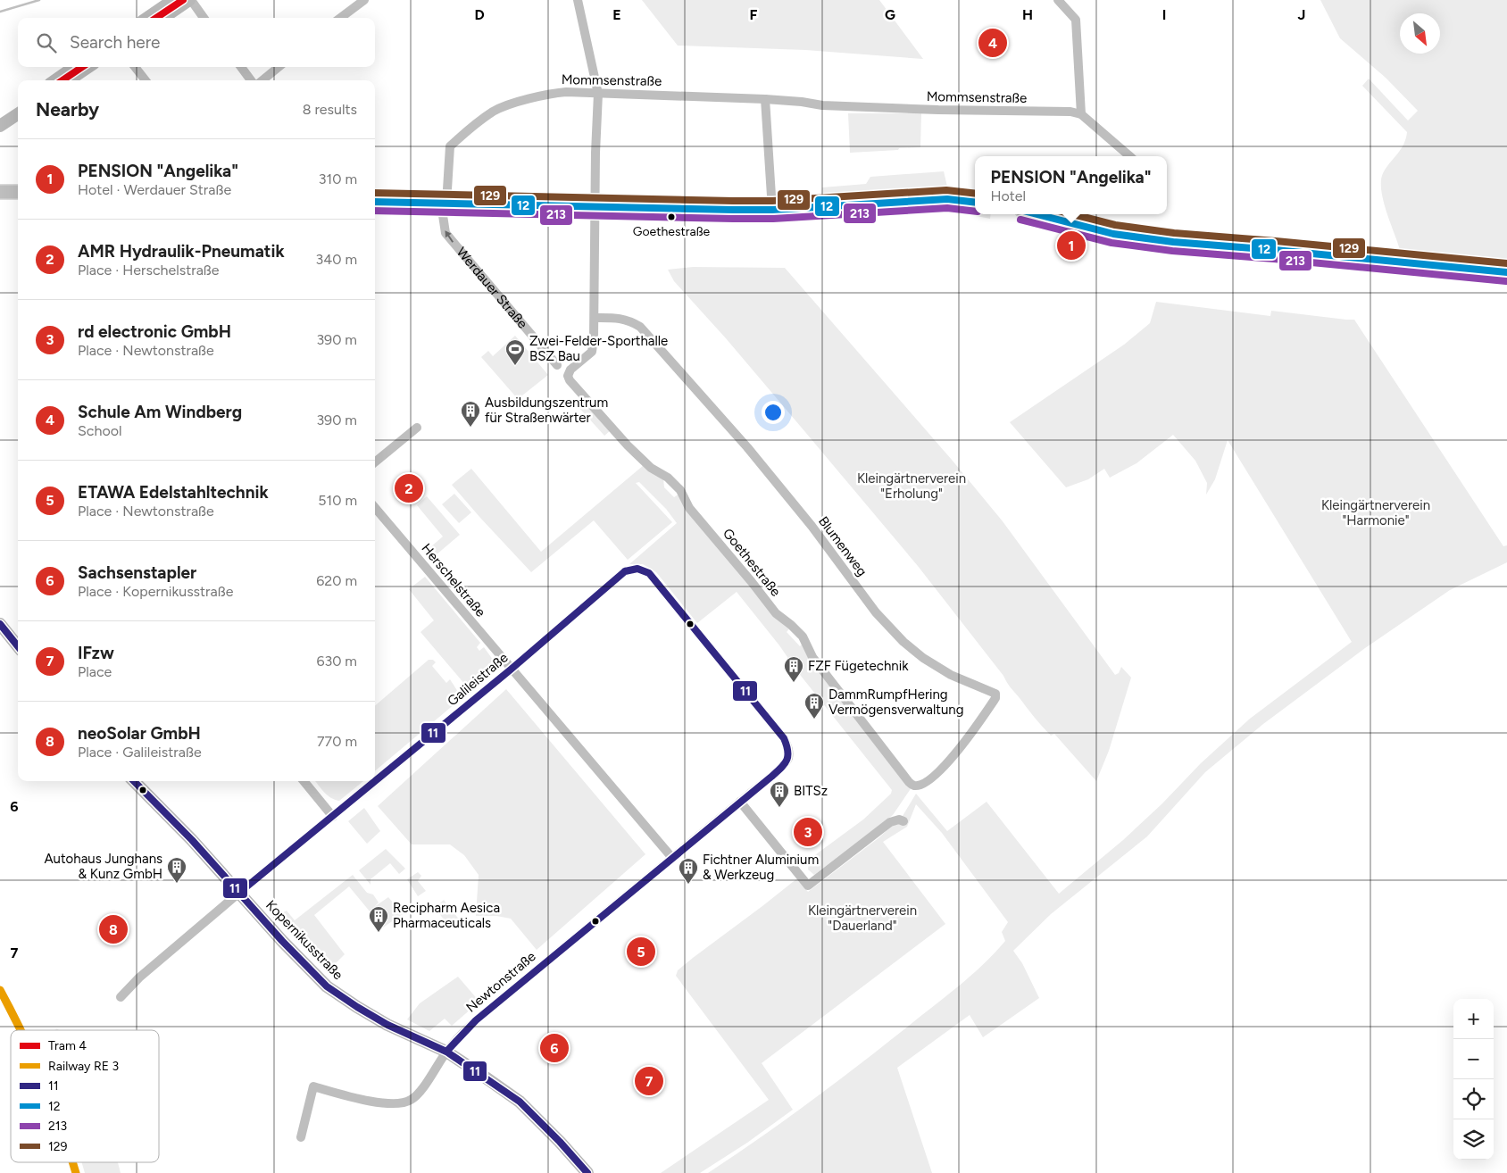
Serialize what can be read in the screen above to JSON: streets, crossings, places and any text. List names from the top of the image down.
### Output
{
  "streets": {
    "street": [
      "Mommsenstraße",
      "Werdauer Straße",
      "Blumenweg",
      "Goethestraße",
      "Herschelstraße",
      "Galileistraße",
      "Kopernikusstraße",
      "Newtonstraße"
    ]
  },
  "crossings": [
    ["Mommsenstraße", "Werdauer Straße"],
    ["Mommsenstraße", "Goethestraße"],
    ["Blumenweg", "Goethestraße"],
    ["Herschelstraße", "Galileistraße"],
    ["Herschelstraße", "Newtonstraße"],
    ["Galileistraße", "Kopernikusstraße"],
    ["Galileistraße", "Newtonstraße"],
    ["Kopernikusstraße", "Newtonstraße"]
  ],
  "one_way": ["Werdauer Straße"],
  "parks": ["Kleingärtnerverein \"Erholung\"", "Kleingärtnerverein \"Harmonie\"", "Kleingärtnerverein \"Dauerland\""],
  "places": {
    "other": ["Goethestraße"],
    "sports": ["Zwei-Felder-Sporthalle BSZ Bau"],
    "building": [
      "Ausbildungszentrum für Straßenwärter",
      "FZF Fügetechnik",
      "DammRumpfHering Vermögensverwaltung",
      "BITSz",
      "Autohaus Junghans & Kunz GmbH",
      "Fichtner Aluminium & Werkzeug",
      "Recipharm Aesica Pharmaceuticals"
    ]
  },
  "lines": [
    "tram line 4",
    "transit line 129",
    "transit line 12",
    "transit line 213",
    "transit line 11"
  ],
  "legend": [
    "Tram 4",
    "Railway RE 3",
    "11",
    "12",
    "213",
    "129"
  ],
  "north": "bottom right",
  "page": {
    "search": "Search here",
    "pins": [
      "4",
      "1",
      "2",
      "3",
      "8",
      "5",
      "6",
      "7"
    ],
    "heading": ["Nearby", "8 results"],
    "list": [
      {
        "mark": "1",
        "name": "PENSION \"Angelika\"",
        "note": "Hotel · Werdauer Straße",
        "value": "310 m"
      },
      {
        "mark": "2",
        "name": "AMR Hydraulik-Pneumatik",
        "note": "Place · Herschelstraße",
        "value": "340 m"
      },
      {
        "mark": "3",
        "name": "rd electronic GmbH",
        "note": "Place · Newtonstraße",
        "value": "390 m"
      },
      {
        "mark": "4",
        "name": "Schule Am Windberg",
        "note": "School",
        "value": "390 m"
      },
      {
        "mark": "5",
        "name": "ETAWA Edelstahltechnik",
        "note": "Place · Newtonstraße",
        "value": "510 m"
      },
      {
        "mark": "6",
        "name": "Sachsenstapler",
        "note": "Place · Kopernikusstraße",
        "value": "620 m"
      },
      {
        "mark": "7",
        "name": "IFzw",
        "note": "Place",
        "value": "630 m"
      },
      {
        "mark": "8",
        "name": "neoSolar GmbH",
        "note": "Place · Galileistraße",
        "value": "770 m"
      }
    ],
    "popup": ["PENSION \"Angelika\"", "Hotel"],
    "map_buttons": ["+", "−"]
  },
  "grid": {
    "columns": [
      "D",
      "E",
      "F",
      "G",
      "H",
      "I",
      "J"
    ],
    "rows": ["6", "7"]
  }
}
